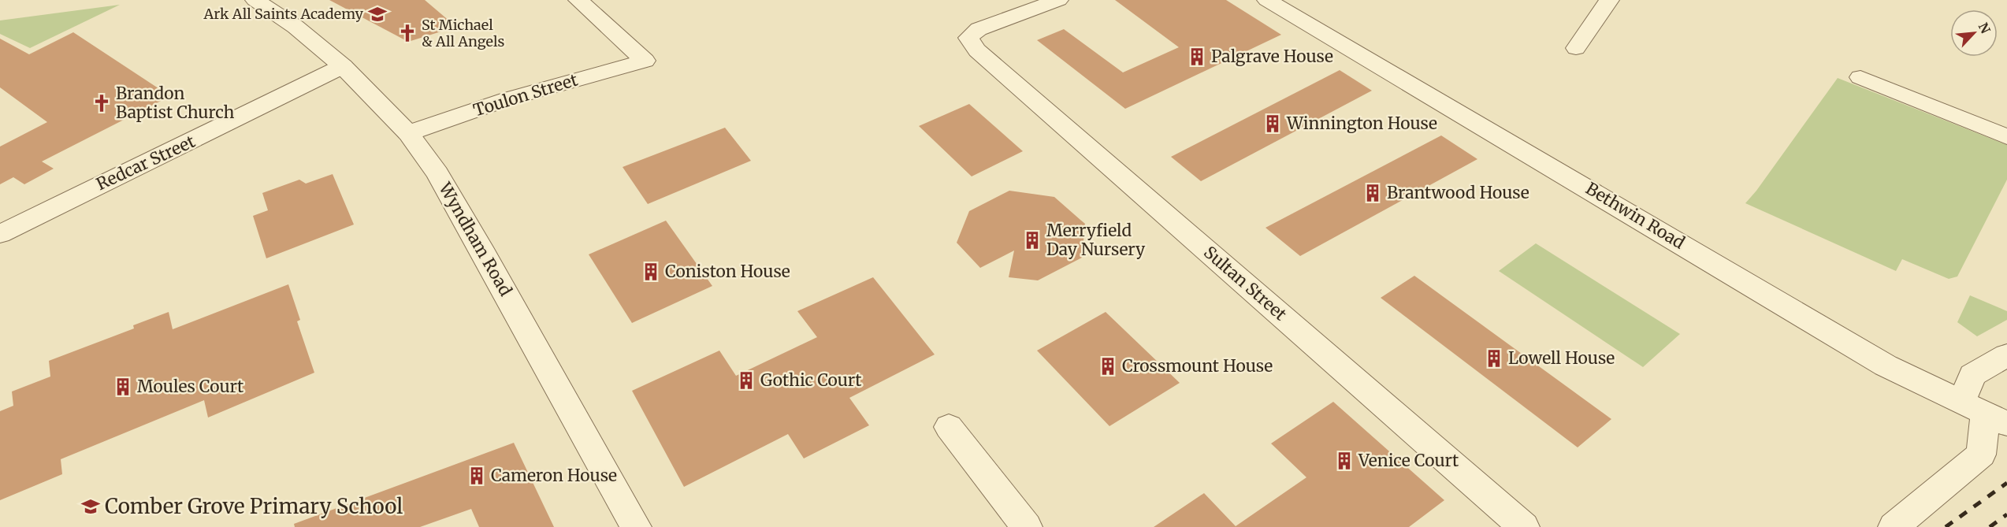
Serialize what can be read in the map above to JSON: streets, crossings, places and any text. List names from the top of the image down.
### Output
{
  "streets": {
    "street": [
      "Toulon Street",
      "Redcar Street",
      "Bethwin Road",
      "Wyndham Road",
      "Sultan Street"
    ]
  },
  "crossings": [
    ["Toulon Street", "Wyndham Road"],
    ["Redcar Street", "Wyndham Road"]
  ],
  "places": {
    "school or university": ["Ark All Saints Academy", "Comber Grove Primary School"],
    "church": ["St Michael & All Angels", "Brandon Baptist Church"],
    "building": [
      "Palgrave House",
      "Winnington House",
      "Brantwood House",
      "Merryfield Day Nursery",
      "Coniston House",
      "Lowell House",
      "Crossmount House",
      "Gothic Court",
      "Moules Court",
      "Venice Court",
      "Cameron House"
    ]
  },
  "north": "top right"
}
